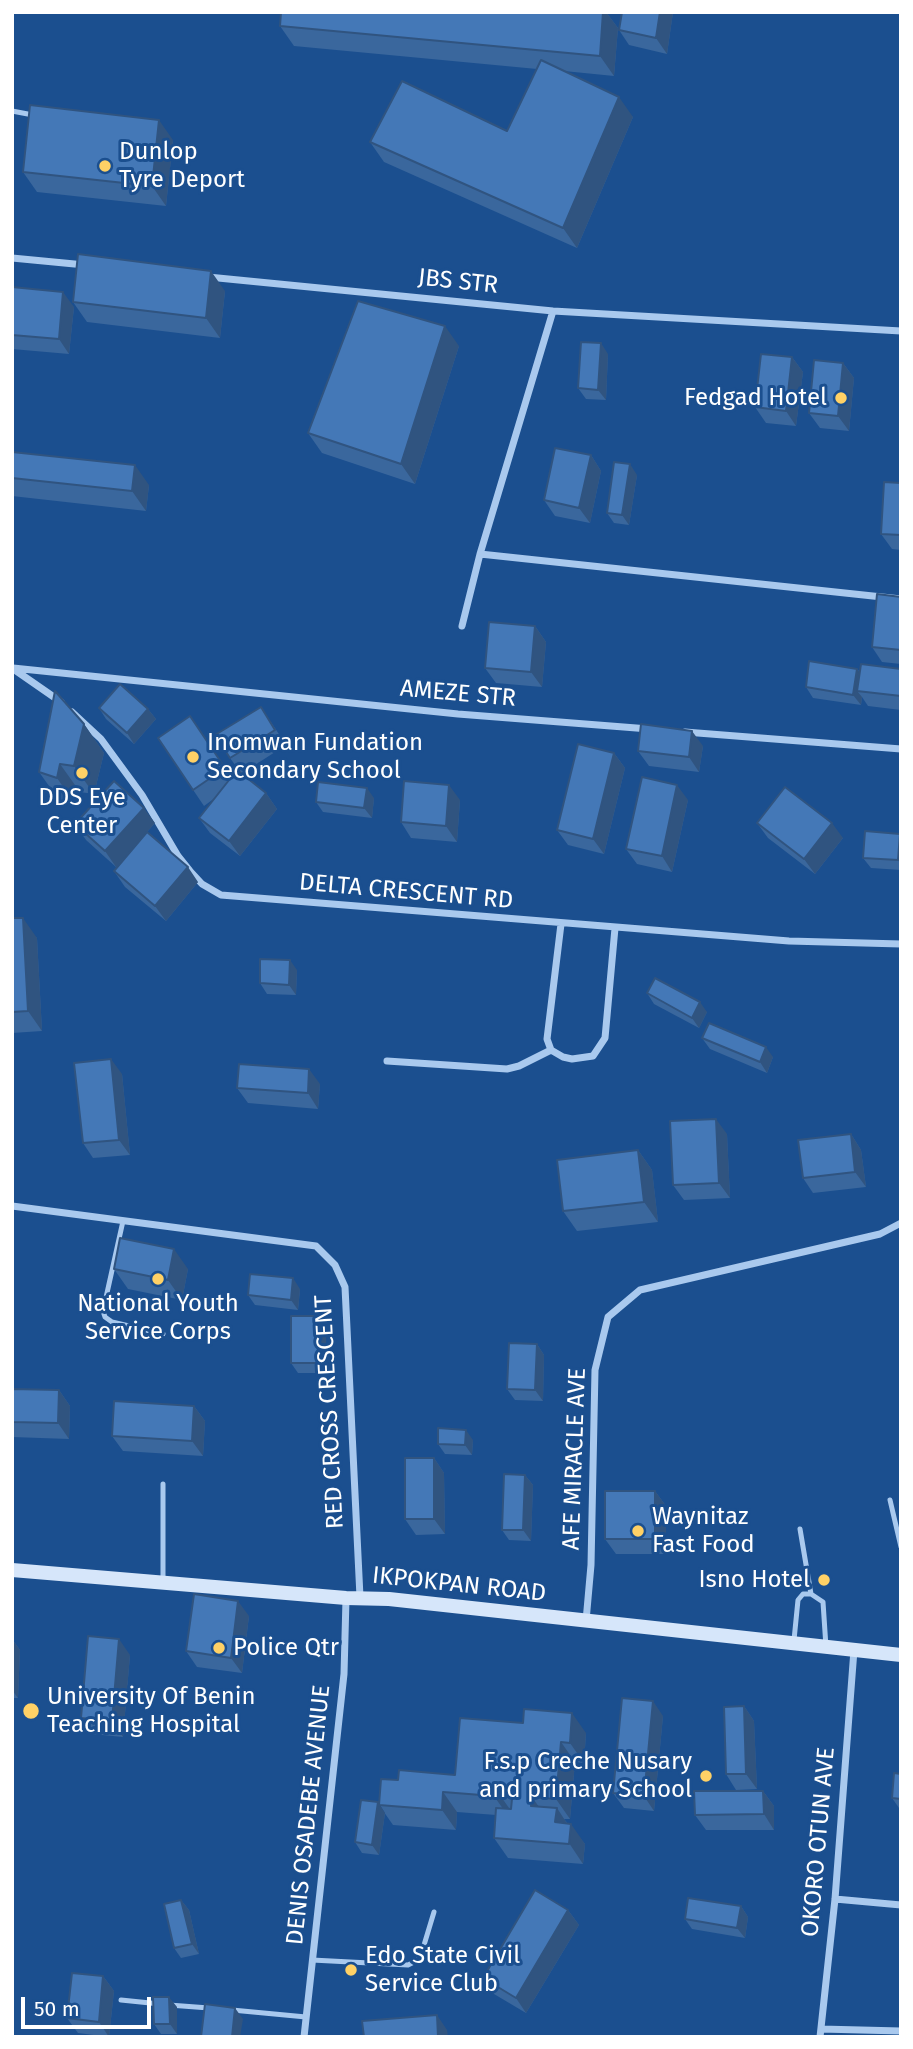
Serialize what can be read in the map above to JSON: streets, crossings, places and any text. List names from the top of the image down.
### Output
{
  "streets": {
    "street": [
      "JBS STR",
      "AMEZE STR",
      "DELTA CRESCENT RD",
      "RED CROSS CRESCENT",
      "AFE MIRACLE AVE",
      "IKPOKPAN ROAD",
      "DENIS OSADEBE AVENUE",
      "OKORO OTUN AVE"
    ]
  },
  "crossings": [
    ["AMEZE STR", "DELTA CRESCENT RD"],
    ["RED CROSS CRESCENT", "IKPOKPAN ROAD"],
    ["RED CROSS CRESCENT", "DENIS OSADEBE AVENUE"],
    ["AFE MIRACLE AVE", "IKPOKPAN ROAD"],
    ["IKPOKPAN ROAD", "DENIS OSADEBE AVENUE"],
    ["IKPOKPAN ROAD", "OKORO OTUN AVE"]
  ],
  "places": [
    "Dunlop Tyre Deport",
    "Fedgad Hotel",
    "Inomwan Fundation Secondary School",
    "DDS Eye Center",
    "National Youth Service Corps",
    "Waynitaz Fast Food",
    "Isno Hotel",
    "Police Qtr",
    "University Of Benin Teaching Hospital",
    "F.s.p Creche Nusary and primary School",
    "Edo State Civil Service Club"
  ],
  "scale_bar": "50 m"
}
